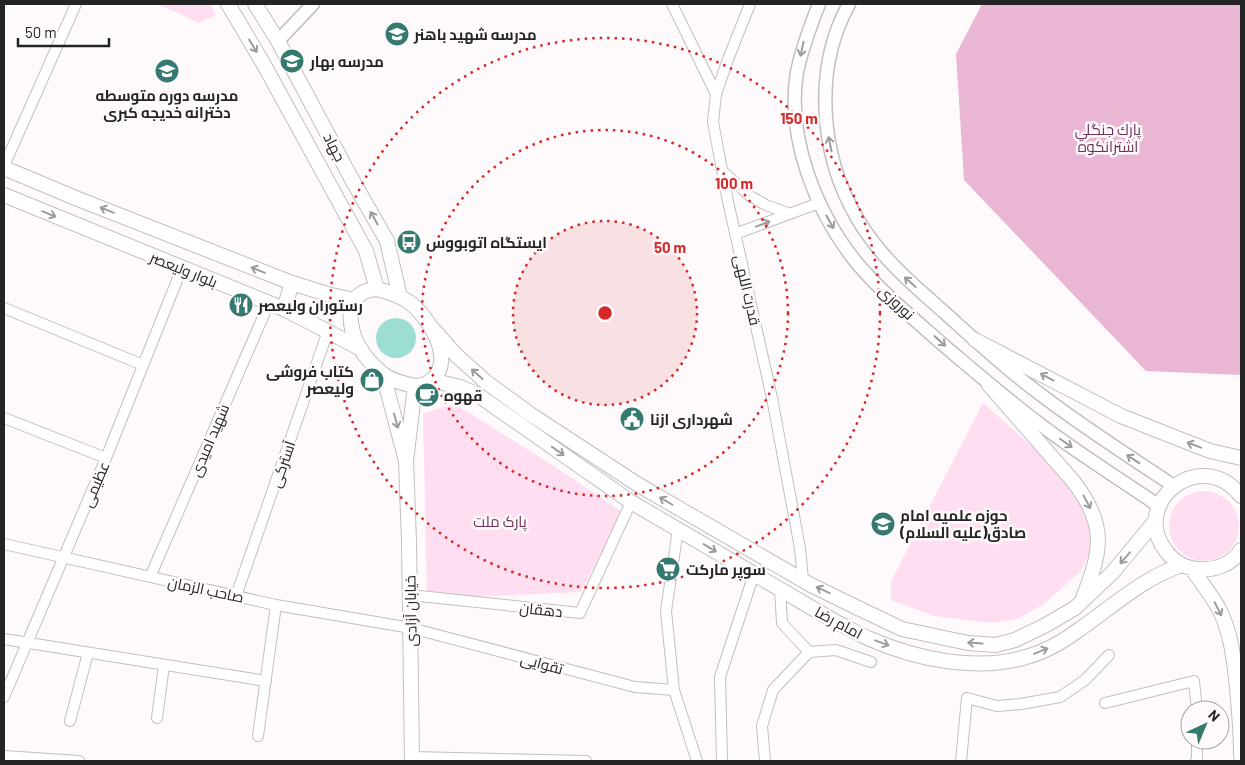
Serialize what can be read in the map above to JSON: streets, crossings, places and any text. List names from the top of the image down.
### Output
{
  "streets": {
    "main road": [
      "جهاد",
      "بلوار ولیعصر",
      "خیابان آزادی",
      "امام رضا"
    ],
    "street": [
      "قدرت اللهی",
      "نوروزی",
      "شهید امیدی",
      "آسترکی",
      "عظیمی",
      "صاحب الزمان",
      "دهقان",
      "تقوایی"
    ]
  },
  "crossings": [
    ["جهاد", "بلوار ولیعصر"],
    ["جهاد", "امام رضا"],
    ["بلوار ولیعصر", "شهید امیدی"],
    ["بلوار ولیعصر", "آسترکی"],
    ["بلوار ولیعصر", "عظیمی"],
    ["بلوار ولیعصر", "امام رضا"],
    ["قدرت اللهی", "امام رضا"],
    ["نوروزی", "امام رضا"],
    ["شهید امیدی", "صاحب الزمان"],
    ["آسترکی", "صاحب الزمان"],
    ["عظیمی", "صاحب الزمان"],
    ["صاحب الزمان", "خیابان آزادی"],
    ["صاحب الزمان", "تقوایی"],
    ["دهقان", "خیابان آزادی"],
    ["دهقان", "امام رضا"],
    ["خیابان آزادی", "تقوایی"]
  ],
  "parks": ["پارك جنگلي اشترانكوه", "پارک ملت"],
  "places": {
    "school or university": [
      "مدرسه شهید باهنر",
      "مدرسه بهار",
      "مدرسه دوره متوسطه دخترانه خدیجه کبری",
      "حوزه علمیه امام صادق(علیه السلام)"
    ],
    "bus stop": ["ایستگاه اتوبووس"],
    "restaurant": ["رستوران ولیعصر"],
    "shop": ["کتاب فروشی ولیعصر"],
    "cafe": ["قهوه"],
    "public building": ["شهرداری ازنا"],
    "supermarket": ["سوپر مارکت"]
  },
  "scale_bar": "50 m",
  "north": "top right",
  "rings": ["150 m", "100 m", "50 m"]
}
